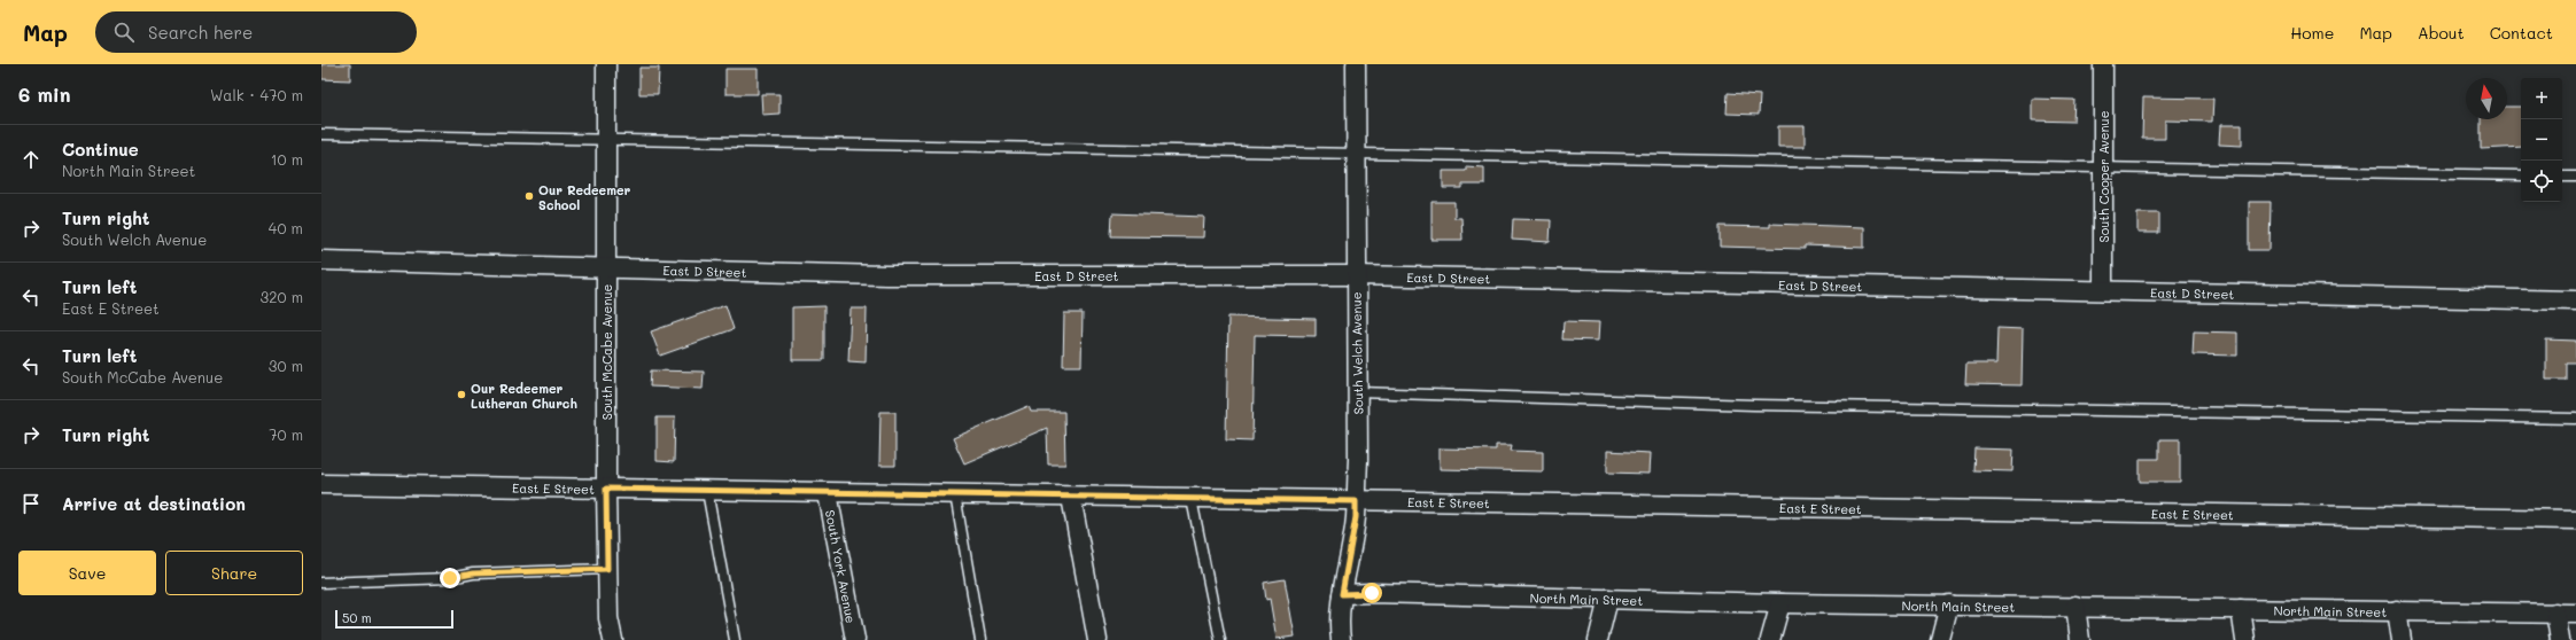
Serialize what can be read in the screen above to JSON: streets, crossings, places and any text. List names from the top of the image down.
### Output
{
  "streets": {
    "street": [
      "South Cooper Avenue",
      "East D Street",
      "South McCabe Avenue",
      "South Welch Avenue",
      "East E Street",
      "South York Avenue",
      "North Main Street"
    ]
  },
  "crossings": [
    ["South Cooper Avenue", "East D Street"],
    ["East D Street", "South McCabe Avenue"],
    ["East D Street", "South Welch Avenue"],
    ["South McCabe Avenue", "East E Street"],
    ["South Welch Avenue", "East E Street"],
    ["South Welch Avenue", "North Main Street"],
    ["East E Street", "South York Avenue"]
  ],
  "places": ["Our Redeemer School", "Our Redeemer Lutheran Church"],
  "scale_bar": "50 m",
  "north": "top",
  "page": {
    "header": "Map",
    "search": "Search here",
    "nav": [
      "Home",
      "Map",
      "About",
      "Contact"
    ],
    "heading": ["6 min", "Walk · 470 m"],
    "map_buttons": ["+", "−"],
    "list": [
      ["Continue", "North Main Street", "10 m"],
      ["Turn right", "South Welch Avenue", "40 m"],
      ["Turn left", "East E Street", "320 m"],
      ["Turn left", "South McCabe Avenue", "30 m"],
      ["Turn right", "70 m"],
      "Arrive at destination"
    ],
    "buttons": ["Save", "Share"],
    "scale": "50 m"
  }
}
